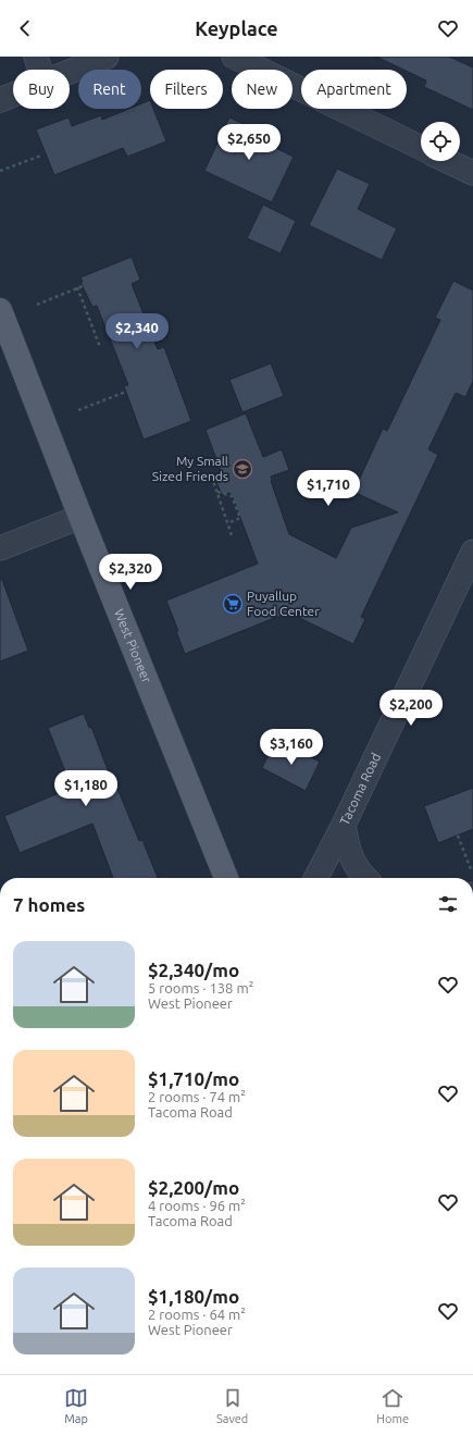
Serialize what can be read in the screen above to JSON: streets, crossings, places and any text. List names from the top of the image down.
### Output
{
  "streets": {
    "main road": ["West Pioneer"],
    "street": ["Tacoma Road"]
  },
  "places": {
    "school or university": ["My Small Sized Friends"],
    "supermarket": ["Puyallup Food Center"]
  },
  "page": {
    "header": "Keyplace",
    "chip": [
      "Buy",
      "Rent",
      "Filters",
      "New",
      "Apartment"
    ],
    "price": [
      "$2,650",
      "$2,340",
      "$1,710",
      "$2,320",
      "$2,200",
      "$3,160",
      "$1,180"
    ],
    "heading": "7 homes",
    "list": [
      {
        "name": "$2,340/mo",
        "note": "5 rooms · 138 m² · West Pioneer"
      },
      {
        "name": "$1,710/mo",
        "note": "2 rooms · 74 m² · Tacoma Road"
      },
      {
        "name": "$2,200/mo",
        "note": "4 rooms · 96 m² · Tacoma Road"
      },
      {
        "name": "$1,180/mo",
        "note": "2 rooms · 64 m² · West Pioneer"
      }
    ],
    "tabs": ["Map", "Saved", "Home"]
  }
}
